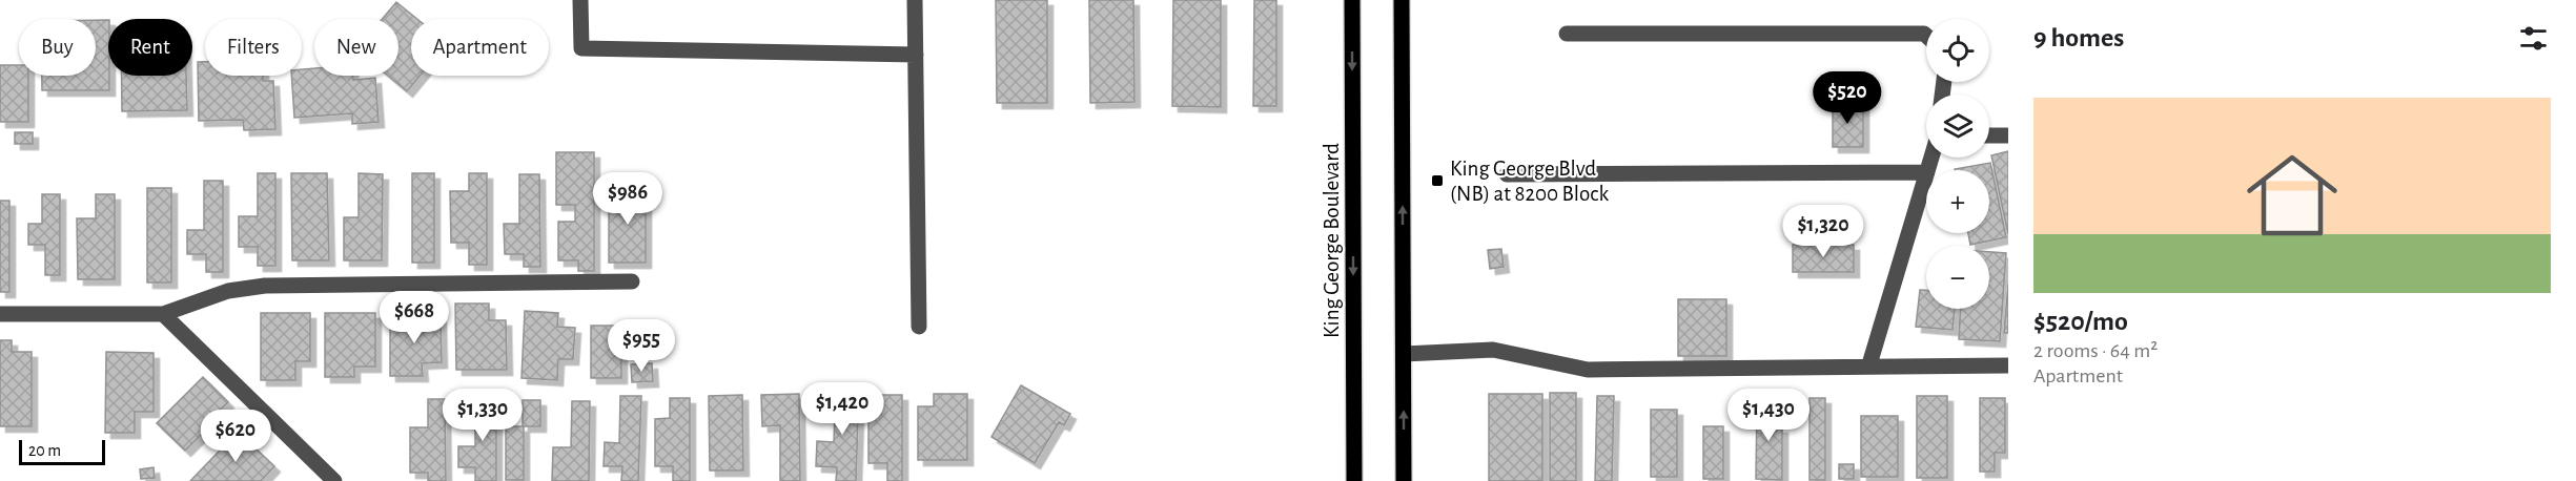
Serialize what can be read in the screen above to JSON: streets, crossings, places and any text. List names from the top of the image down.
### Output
{
  "streets": {
    "main road": ["King George Boulevard"]
  },
  "places": {
    "transit": ["King George Blvd (NB) at 8200 Block"]
  },
  "scale_bar": "20 m",
  "page": {
    "heading": "9 homes",
    "map_buttons": ["+", "−"],
    "chip": [
      "Buy",
      "Rent",
      "Filters",
      "New",
      "Apartment"
    ],
    "price": [
      "$520",
      "$986",
      "$1,320",
      "$668",
      "$955",
      "$1,420",
      "$1,330",
      "$1,430",
      "$620"
    ],
    "list": [
      {
        "name": "$520/mo",
        "note": "2 rooms · 64 m² · Apartment"
      }
    ],
    "scale": "20 m"
  }
}
